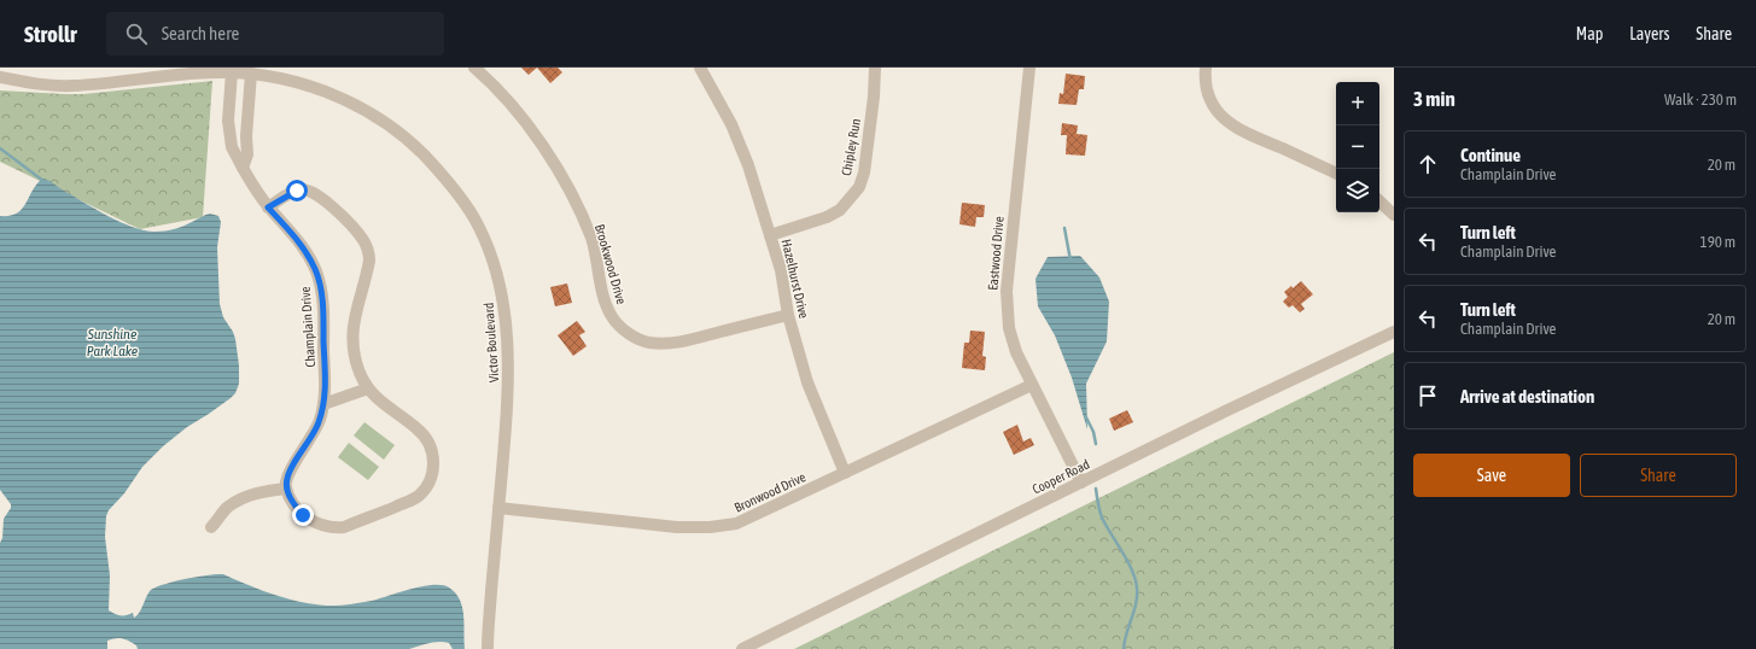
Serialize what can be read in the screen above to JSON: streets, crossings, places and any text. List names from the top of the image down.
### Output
{
  "streets": {
    "street": [
      "Chipley Run",
      "Eastwood Drive",
      "Brookwood Drive",
      "Hazelhurst Drive",
      "Champlain Drive",
      "Victor Boulevard",
      "Cooper Road",
      "Bronwood Drive"
    ]
  },
  "crossings": [
    ["Chipley Run", "Hazelhurst Drive"],
    ["Eastwood Drive", "Cooper Road"],
    ["Eastwood Drive", "Bronwood Drive"],
    ["Brookwood Drive", "Hazelhurst Drive"],
    ["Hazelhurst Drive", "Bronwood Drive"],
    ["Champlain Drive", "Victor Boulevard"],
    ["Victor Boulevard", "Bronwood Drive"]
  ],
  "water": ["Sunshine Park Lake"],
  "page": {
    "header": "Strollr",
    "search": "Search here",
    "nav": ["Map", "Layers", "Share"],
    "heading": ["3 min", "Walk · 230 m"],
    "map_buttons": ["+", "−"],
    "list": [
      ["Continue", "Champlain Drive", "20 m"],
      ["Turn left", "Champlain Drive", "190 m"],
      ["Turn left", "Champlain Drive", "20 m"],
      "Arrive at destination"
    ],
    "buttons": ["Save", "Share"]
  }
}
